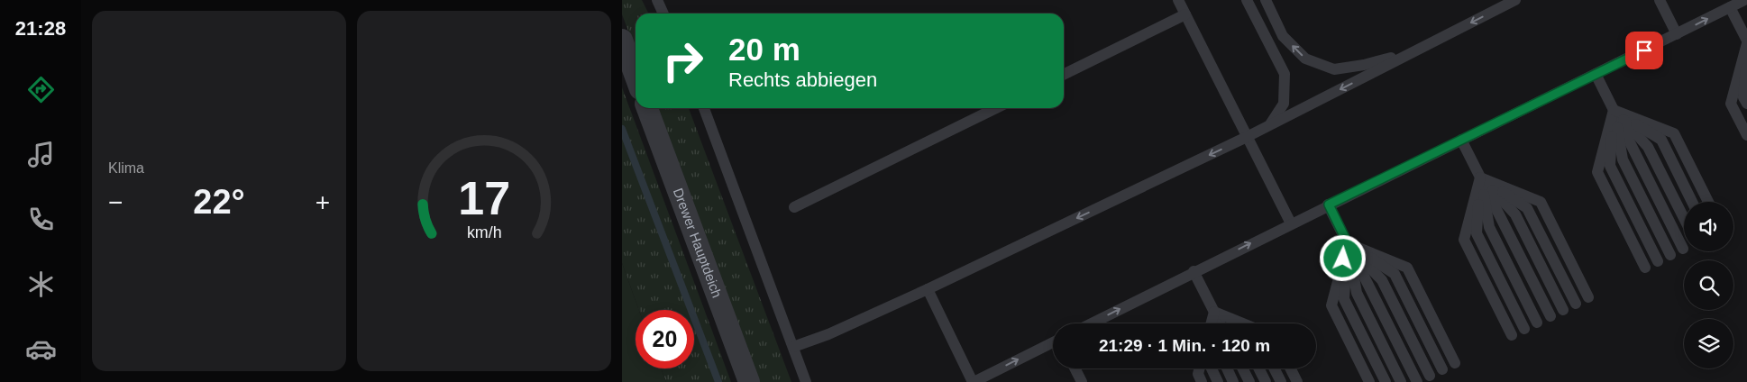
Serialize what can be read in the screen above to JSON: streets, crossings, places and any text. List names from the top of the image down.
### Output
{
  "streets": {
    "street": ["Drewer Hauptdeich"]
  },
  "page": {
    "tabs": "21:28",
    "tile": "Klima",
    "turn": ["20 m", "Rechts abbiegen"],
    "heat": ["−", "22°", "+"],
    "limit": "20",
    "trip": "21:29 · 1 Min. · 120 m",
    "gauge": ["17", "km/h"]
  }
}
